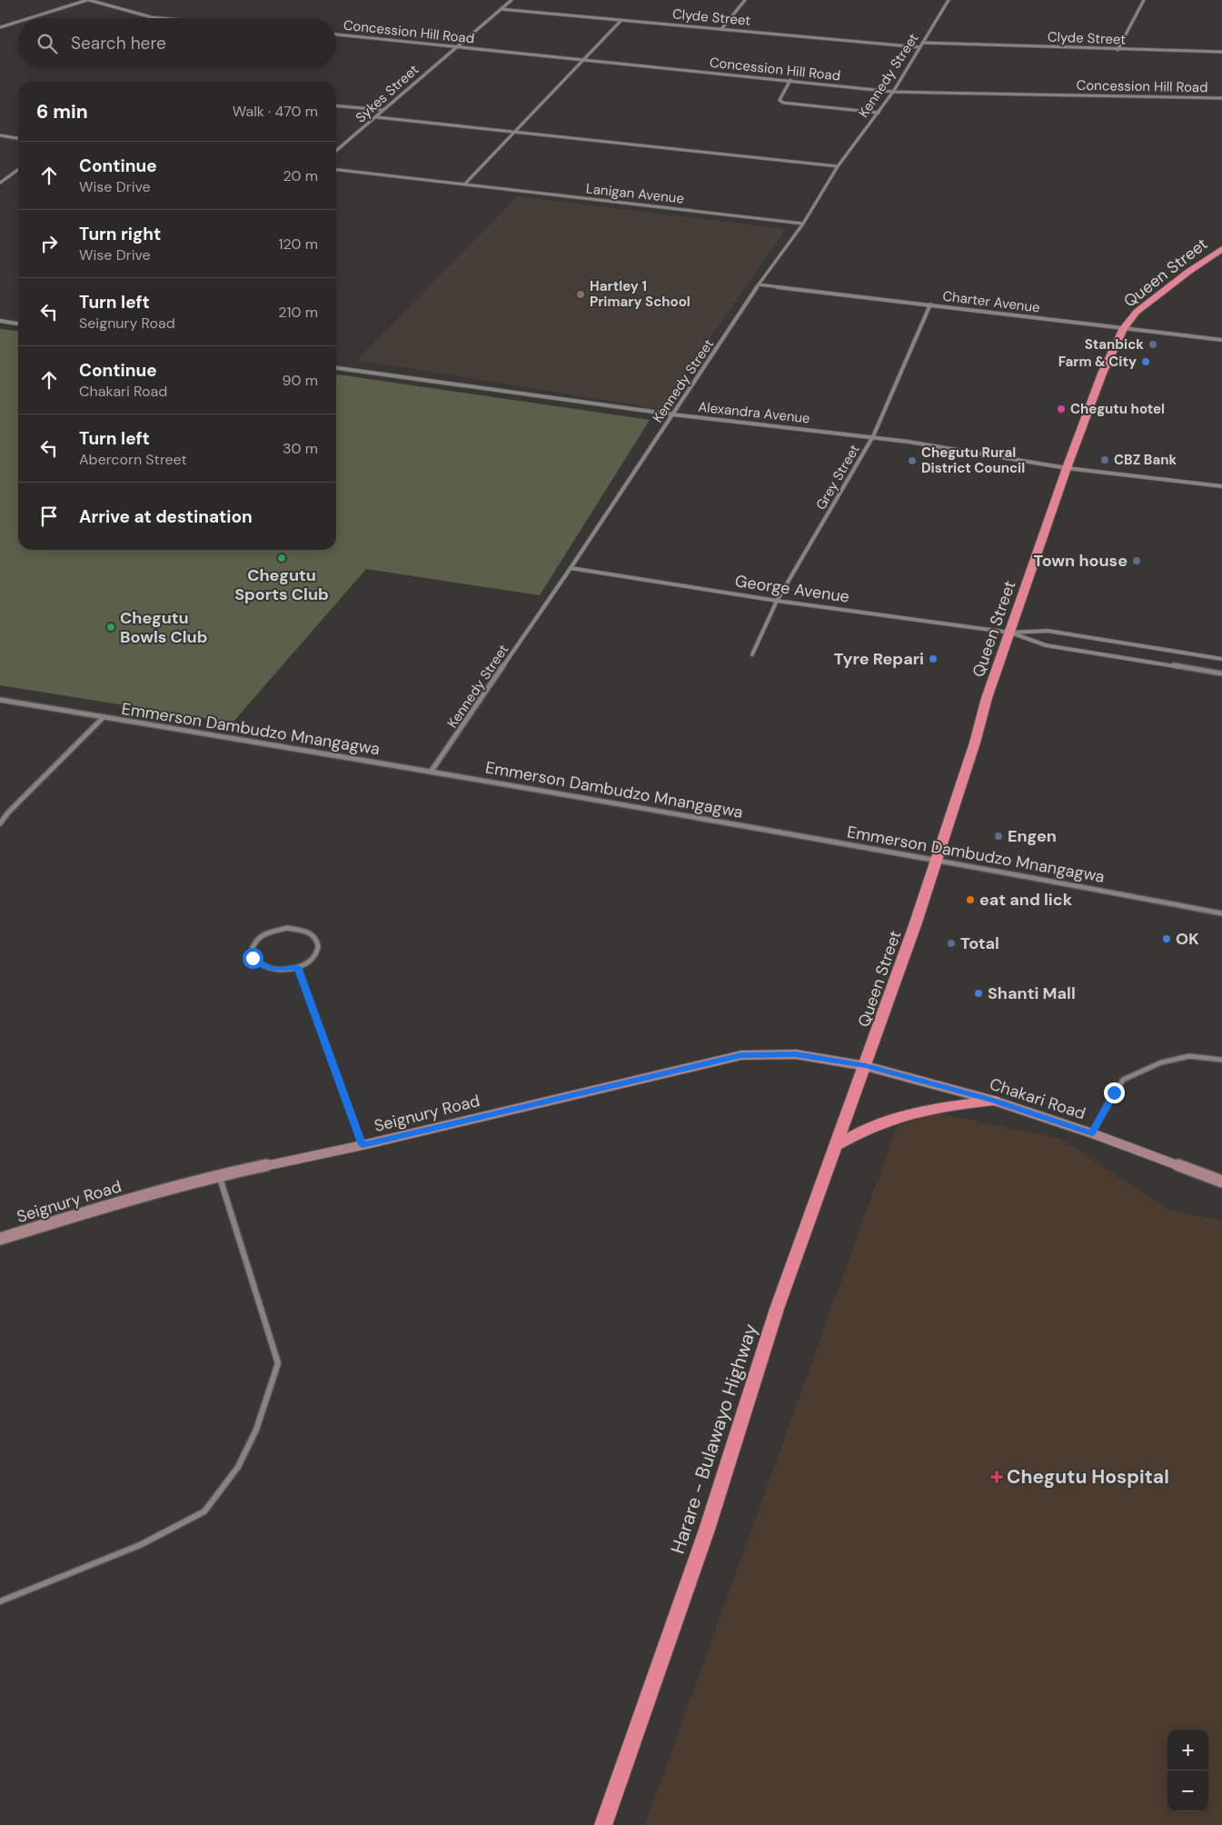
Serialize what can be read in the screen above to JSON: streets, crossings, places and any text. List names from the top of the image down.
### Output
{
  "streets": {
    "highway": ["Queen Street", "Harare - Bulawayo Highway"],
    "main road": ["Chakari Road", "Seignury Road"],
    "street": [
      "Clyde Street",
      "Concession Hill Road",
      "Kennedy Street",
      "Sykes Street",
      "Lanigan Avenue",
      "Charter Avenue",
      "Alexandra Avenue",
      "Grey Street",
      "George Avenue",
      "Emmerson Dambudzo Mnangagwa"
    ]
  },
  "crossings": [
    ["Clyde Street", "Kennedy Street"],
    ["Clyde Street", "Sykes Street"],
    ["Concession Hill Road", "Kennedy Street"],
    ["Concession Hill Road", "Sykes Street"],
    ["Kennedy Street", "Lanigan Avenue"],
    ["Kennedy Street", "Charter Avenue"],
    ["Kennedy Street", "Alexandra Avenue"],
    ["Kennedy Street", "George Avenue"],
    ["Kennedy Street", "Emmerson Dambudzo Mnangagwa"],
    ["Queen Street", "Charter Avenue"],
    ["Queen Street", "Alexandra Avenue"],
    ["Queen Street", "George Avenue"],
    ["Queen Street", "Emmerson Dambudzo Mnangagwa"],
    ["Queen Street", "Chakari Road"],
    ["Queen Street", "Seignury Road"],
    ["Queen Street", "Harare - Bulawayo Highway"],
    ["Charter Avenue", "Grey Street"],
    ["Alexandra Avenue", "Grey Street"],
    ["Grey Street", "George Avenue"],
    ["Chakari Road", "Seignury Road"],
    ["Chakari Road", "Harare - Bulawayo Highway"],
    ["Seignury Road", "Harare - Bulawayo Highway"]
  ],
  "places": {
    "other": [
      "Hartley 1 Primary School",
      "Stanbick",
      "Farm & City",
      "Chegutu hotel",
      "CBZ Bank",
      "Chegutu Rural District Council",
      "Chegutu Sports Club",
      "Town house",
      "Chegutu Bowls Club",
      "Tyre Repari",
      "Engen",
      "eat and lick",
      "OK",
      "Total",
      "Shanti Mall"
    ],
    "health": ["Chegutu Hospital"]
  },
  "page": {
    "search": "Search here",
    "heading": ["6 min", "Walk · 470 m"],
    "list": [
      ["Continue", "Wise Drive", "20 m"],
      ["Turn right", "Wise Drive", "120 m"],
      ["Turn left", "Seignury Road", "210 m"],
      ["Continue", "Chakari Road", "90 m"],
      ["Turn left", "Abercorn Street", "30 m"],
      "Arrive at destination"
    ],
    "map_buttons": ["+", "−"]
  }
}
